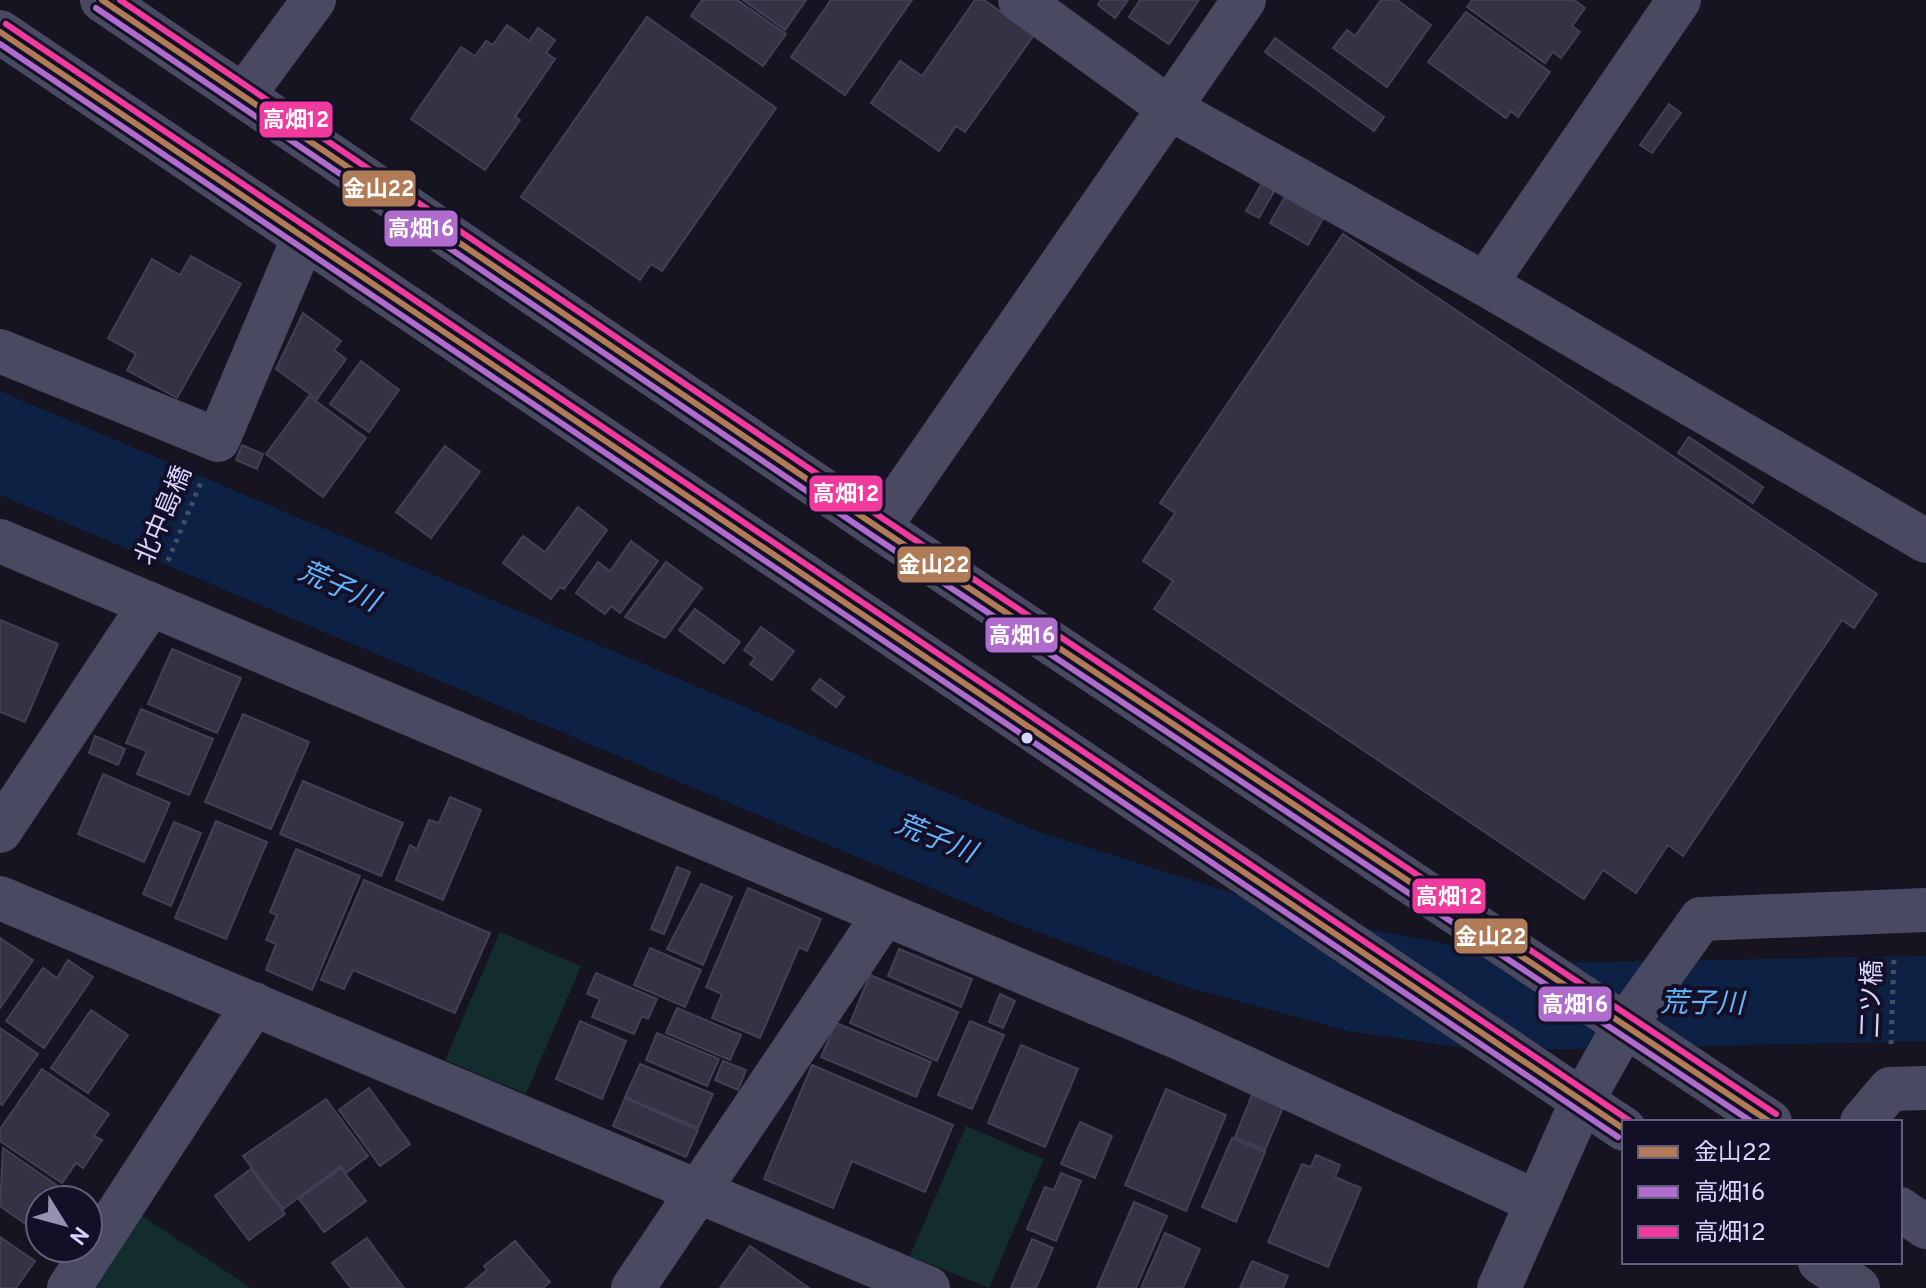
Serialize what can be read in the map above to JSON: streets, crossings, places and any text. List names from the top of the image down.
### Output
{
  "streets": {
    "path": ["北中島橋", "二ツ橋"]
  },
  "water": ["荒子川"],
  "lines": ["transit line 金山22", "transit line 高畑12", "transit line 高畑16"],
  "legend": ["金山22", "高畑16", "高畑12"],
  "north": "bottom right"
}
